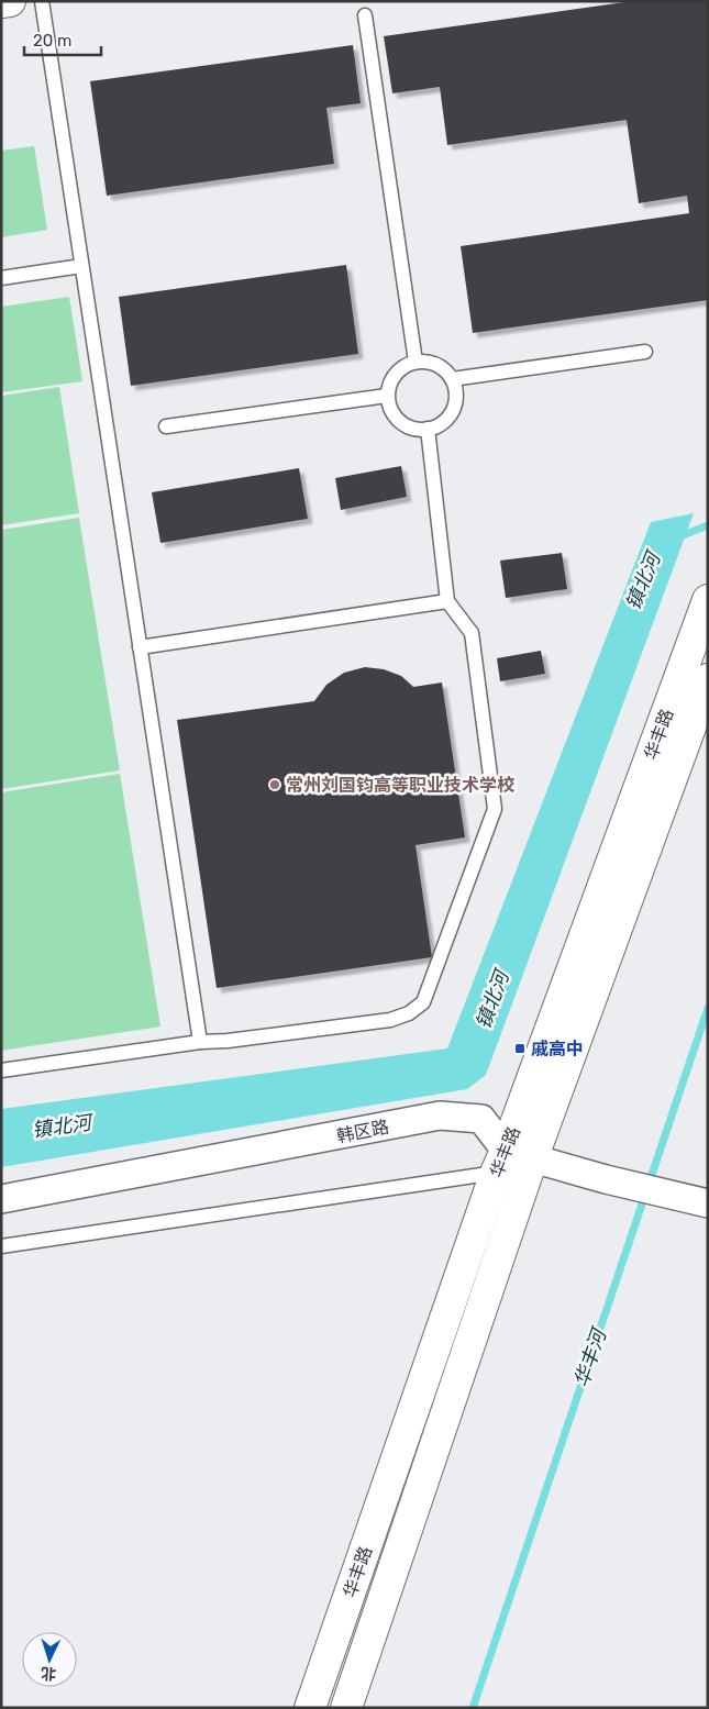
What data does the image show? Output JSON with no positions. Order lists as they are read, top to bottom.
{
  "streets": {
    "street": ["华丰路", "韩区路"]
  },
  "crossings": [
    ["华丰路", "韩区路"]
  ],
  "water": ["镇北河", "华丰河"],
  "places": {
    "other": ["常州刘国钧高等职业技术学校"],
    "transit": ["戚高中"]
  },
  "scale_bar": "20 m",
  "north": "bottom"
}
